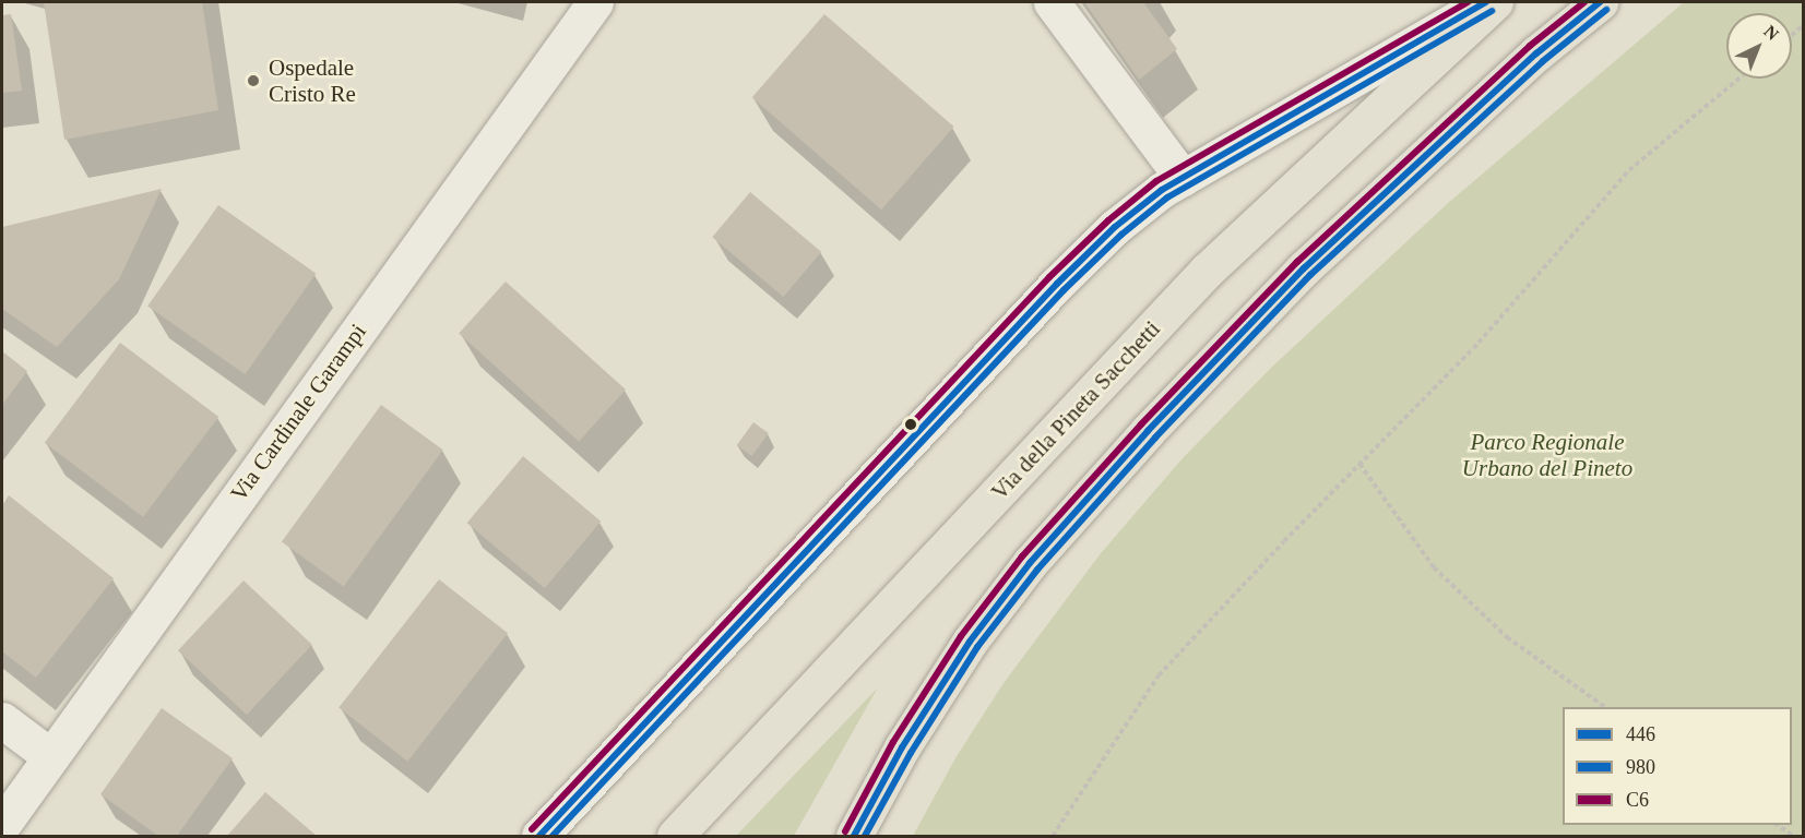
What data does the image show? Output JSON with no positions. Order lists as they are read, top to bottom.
{
  "streets": {
    "main road": ["Via della Pineta Sacchetti"],
    "street": ["Via Cardinale Garampi"]
  },
  "parks": ["Parco Regionale Urbano del Pineto"],
  "places": ["Ospedale Cristo Re"],
  "lines": ["transit line 446", "transit line C6", "transit line 980"],
  "legend": ["446", "980", "C6"],
  "north": "top right"
}
